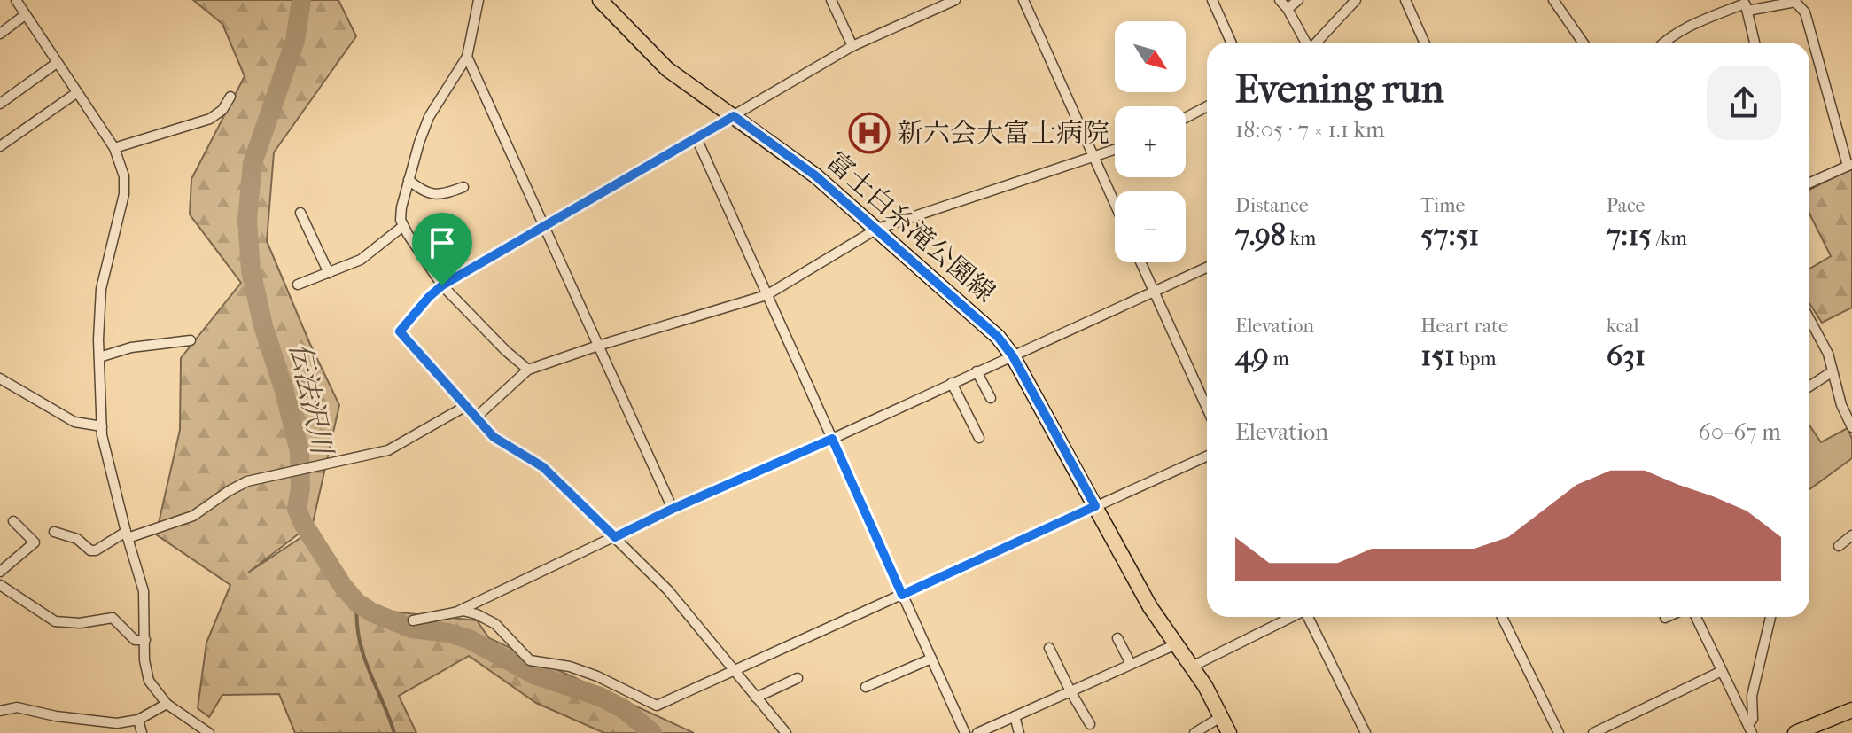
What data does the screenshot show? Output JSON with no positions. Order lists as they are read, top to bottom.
{
  "streets": {
    "main road": ["富士白糸滝公園線"]
  },
  "water": ["伝法沢川"],
  "places": {
    "hospital": ["新六会大富士病院"]
  },
  "north": "bottom right",
  "page": {
    "map_buttons": ["+", "−"],
    "heading": ["Evening run", "18:05 · 7 × 1.1 km"],
    "stats": [
      ["Distance", "7.98 km"],
      ["Time", "57:51"],
      ["Pace", "7:15 /km"],
      ["Elevation", "49 m"],
      ["Heart rate", "151 bpm"],
      ["kcal", "631"]
    ],
    "chart": ["Elevation", "60–67 m"]
  }
}
